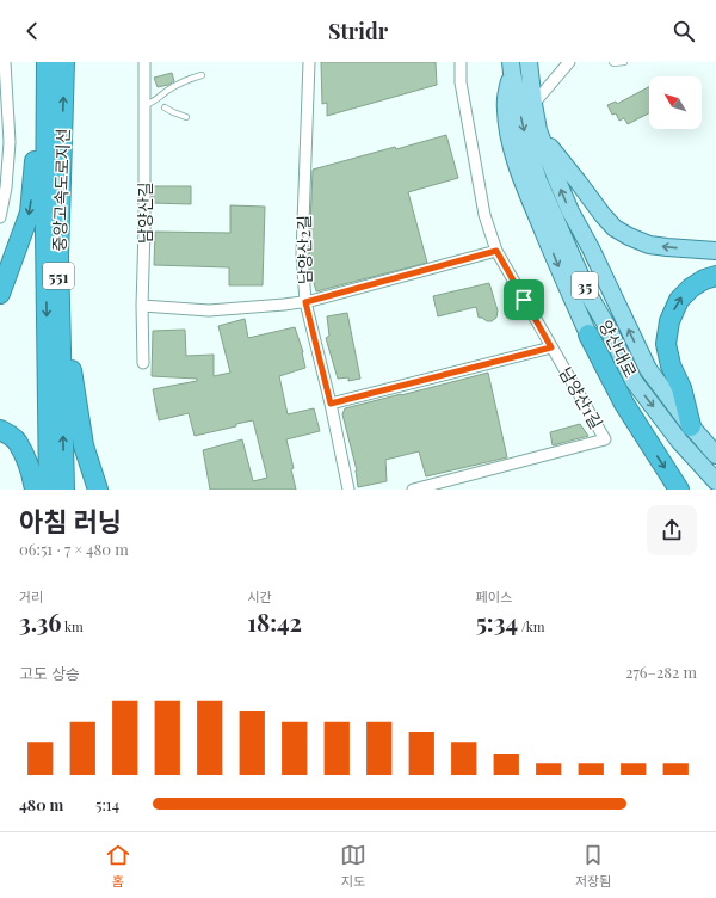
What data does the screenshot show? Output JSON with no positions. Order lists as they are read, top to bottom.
{
  "streets": {
    "highway": ["중앙고속도로지선", "551"],
    "main road": ["35", "양산대로"],
    "street": ["남양산길", "남양산2길", "남양산1길"]
  },
  "north": "top left",
  "page": {
    "header": "Stridr",
    "heading": ["아침 러닝", "06:51 · 7 × 480 m"],
    "stats": [
      ["거리", "3.36 km"],
      ["시간", "18:42"],
      ["페이스", "5:34 /km"]
    ],
    "chart": ["고도 상승", "276–282 m"],
    "list": [
      {
        "name": "480 m",
        "note": "5:14"
      }
    ],
    "tabs": ["홈", "지도", "저장됨"]
  }
}
